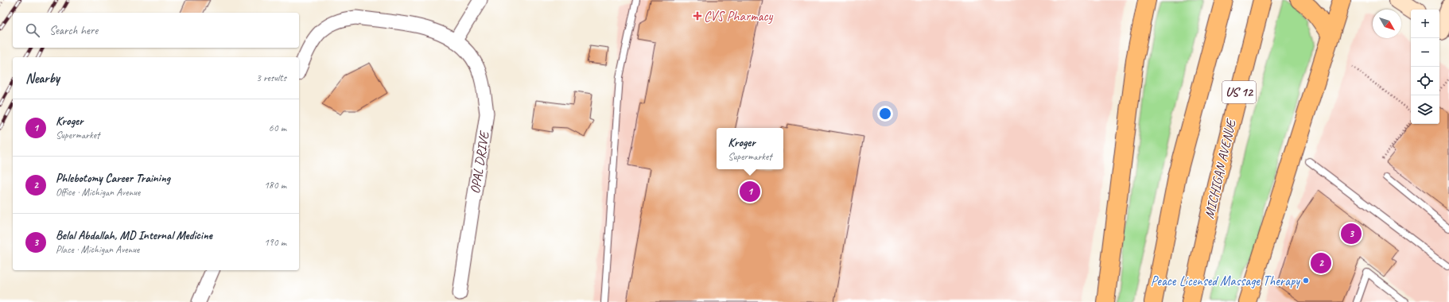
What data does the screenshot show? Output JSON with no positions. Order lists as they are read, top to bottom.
{
  "streets": {
    "main road": ["US 12", "MICHIGAN AVENUE"],
    "street": ["OPAL DRIVE"]
  },
  "places": {
    "health": ["CVS Pharmacy"],
    "other": ["Peace Licensed Massage Therapy"]
  },
  "north": "bottom right",
  "page": {
    "map_buttons": ["+", "−"],
    "search": "Search here",
    "heading": ["Nearby", "3 results"],
    "list": [
      {
        "mark": "1",
        "name": "Kroger",
        "note": "Supermarket",
        "value": "60 m"
      },
      {
        "mark": "2",
        "name": "Phlebotomy Career Training",
        "note": "Office · Michigan Avenue",
        "value": "180 m"
      },
      {
        "mark": "3",
        "name": "Belal Abdallah, MD Internal Medicine",
        "note": "Place · Michigan Avenue",
        "value": "190 m"
      }
    ],
    "popup": ["Kroger", "Supermarket"],
    "pins": ["1", "3", "2"]
  }
}
